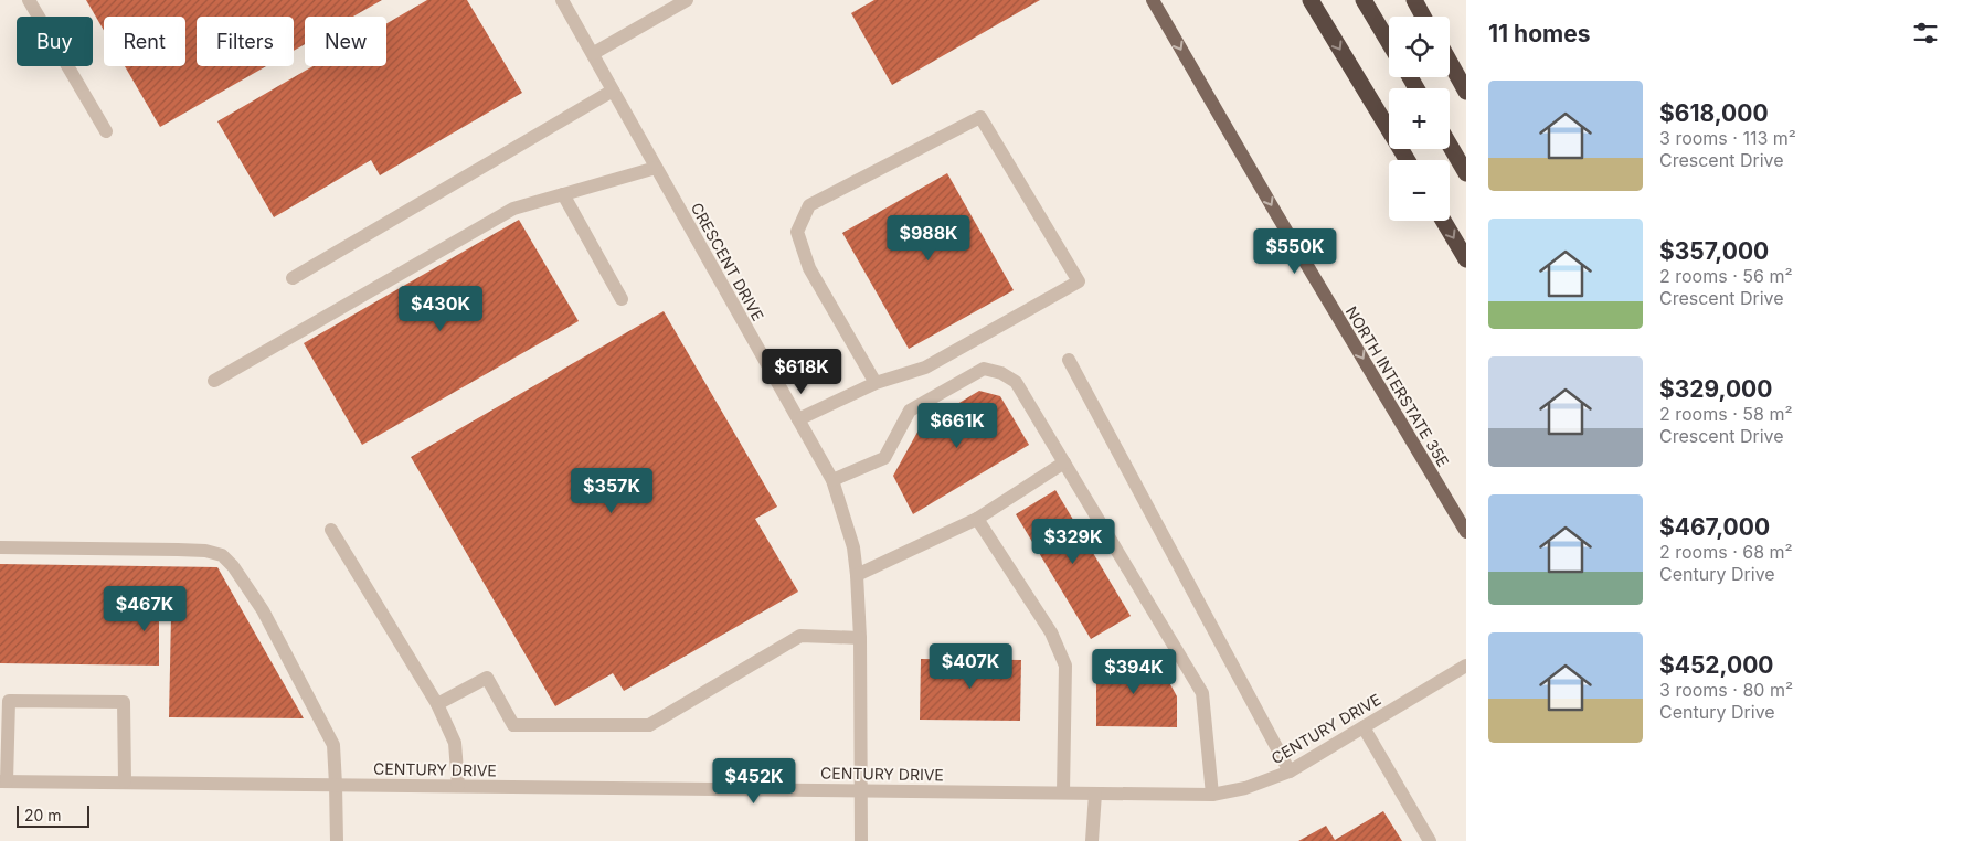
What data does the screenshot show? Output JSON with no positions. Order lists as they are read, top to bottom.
{
  "streets": {
    "main road": ["NORTH INTERSTATE 35E"],
    "street": ["CRESCENT DRIVE", "CENTURY DRIVE"]
  },
  "crossings": [
    ["CRESCENT DRIVE", "CENTURY DRIVE"]
  ],
  "one_way": ["NORTH INTERSTATE 35E"],
  "scale_bar": "20 m",
  "page": {
    "heading": "11 homes",
    "map_buttons": ["+", "−"],
    "chip": [
      "Buy",
      "Rent",
      "Filters",
      "New"
    ],
    "list": [
      {
        "name": "$618,000",
        "note": "3 rooms · 113 m² · Crescent Drive"
      },
      {
        "name": "$357,000",
        "note": "2 rooms · 56 m² · Crescent Drive"
      },
      {
        "name": "$329,000",
        "note": "2 rooms · 58 m² · Crescent Drive"
      },
      {
        "name": "$467,000",
        "note": "2 rooms · 68 m² · Century Drive"
      },
      {
        "name": "$452,000",
        "note": "3 rooms · 80 m² · Century Drive"
      }
    ],
    "price": [
      "$988K",
      "$550K",
      "$430K",
      "$618K",
      "$661K",
      "$357K",
      "$329K",
      "$467K",
      "$407K",
      "$394K",
      "$452K"
    ],
    "scale": "20 m"
  }
}
